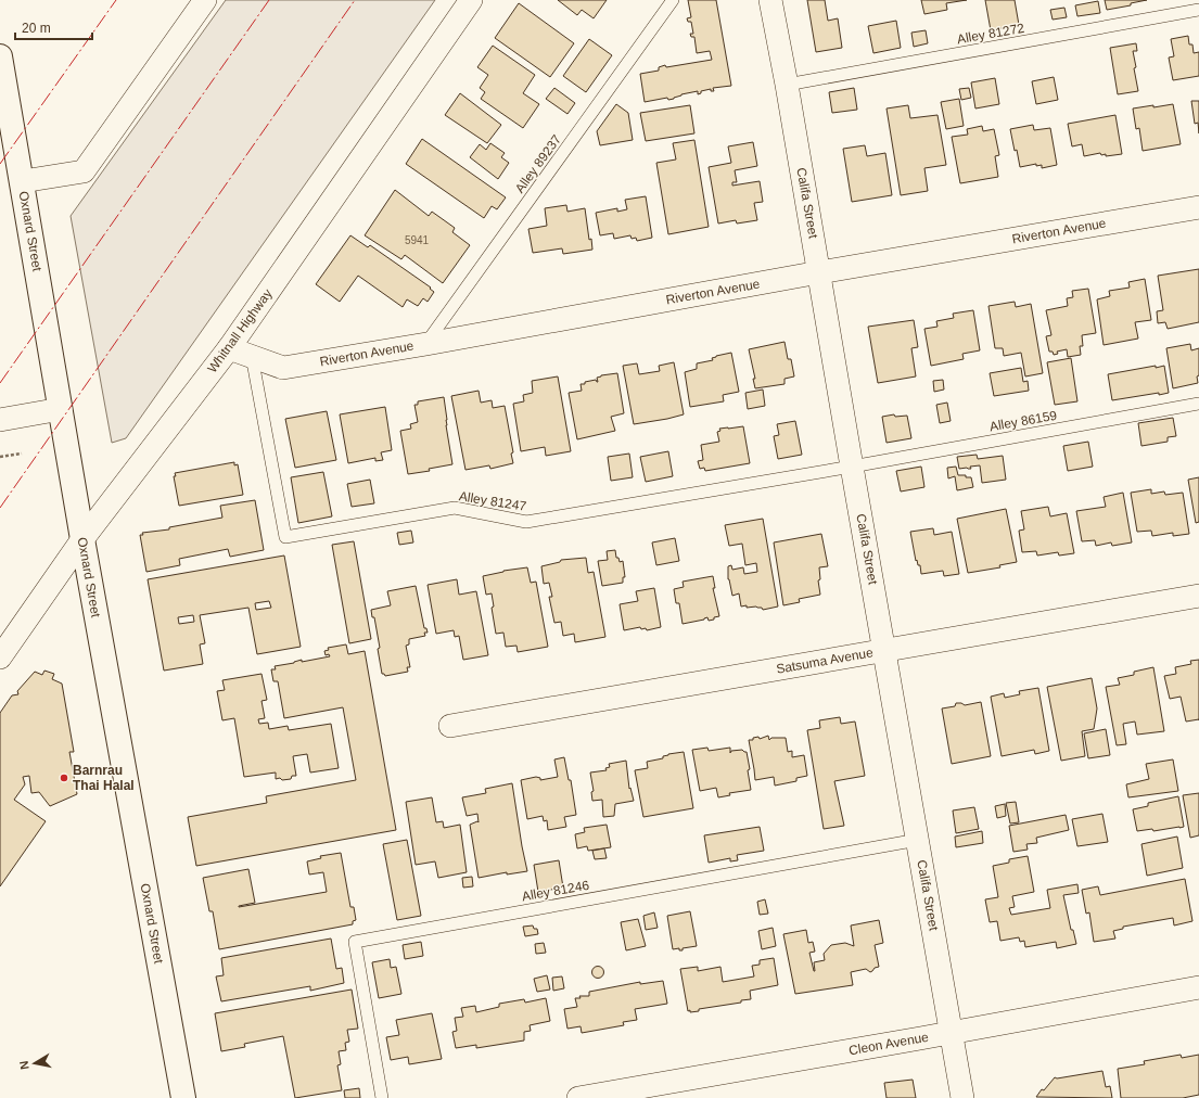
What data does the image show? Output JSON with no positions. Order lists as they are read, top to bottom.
{
  "streets": {
    "main road": ["Oxnard Street"],
    "street": [
      "Califa Street",
      "Riverton Avenue",
      "Whitnall Highway",
      "Satsuma Avenue",
      "Cleon Avenue"
    ],
    "lane": [
      "Alley 81272",
      "Alley 89237",
      "Alley 86159",
      "Alley 81247",
      "Alley 81246"
    ]
  },
  "crossings": [
    ["Alley 81272", "Califa Street"],
    ["Alley 89237", "Riverton Avenue"],
    ["Califa Street", "Riverton Avenue"],
    ["Califa Street", "Alley 86159"],
    ["Califa Street", "Alley 81247"],
    ["Califa Street", "Satsuma Avenue"],
    ["Califa Street", "Alley 81246"],
    ["Califa Street", "Cleon Avenue"],
    ["Oxnard Street", "Whitnall Highway"],
    ["Riverton Avenue", "Whitnall Highway"],
    ["Riverton Avenue", "Alley 81247"],
    ["Alley 86159", "Alley 81247"]
  ],
  "places": ["Barnrau Thai Halal"],
  "house_numbers": ["5941"],
  "scale_bar": "20 m",
  "north": "left"
}
